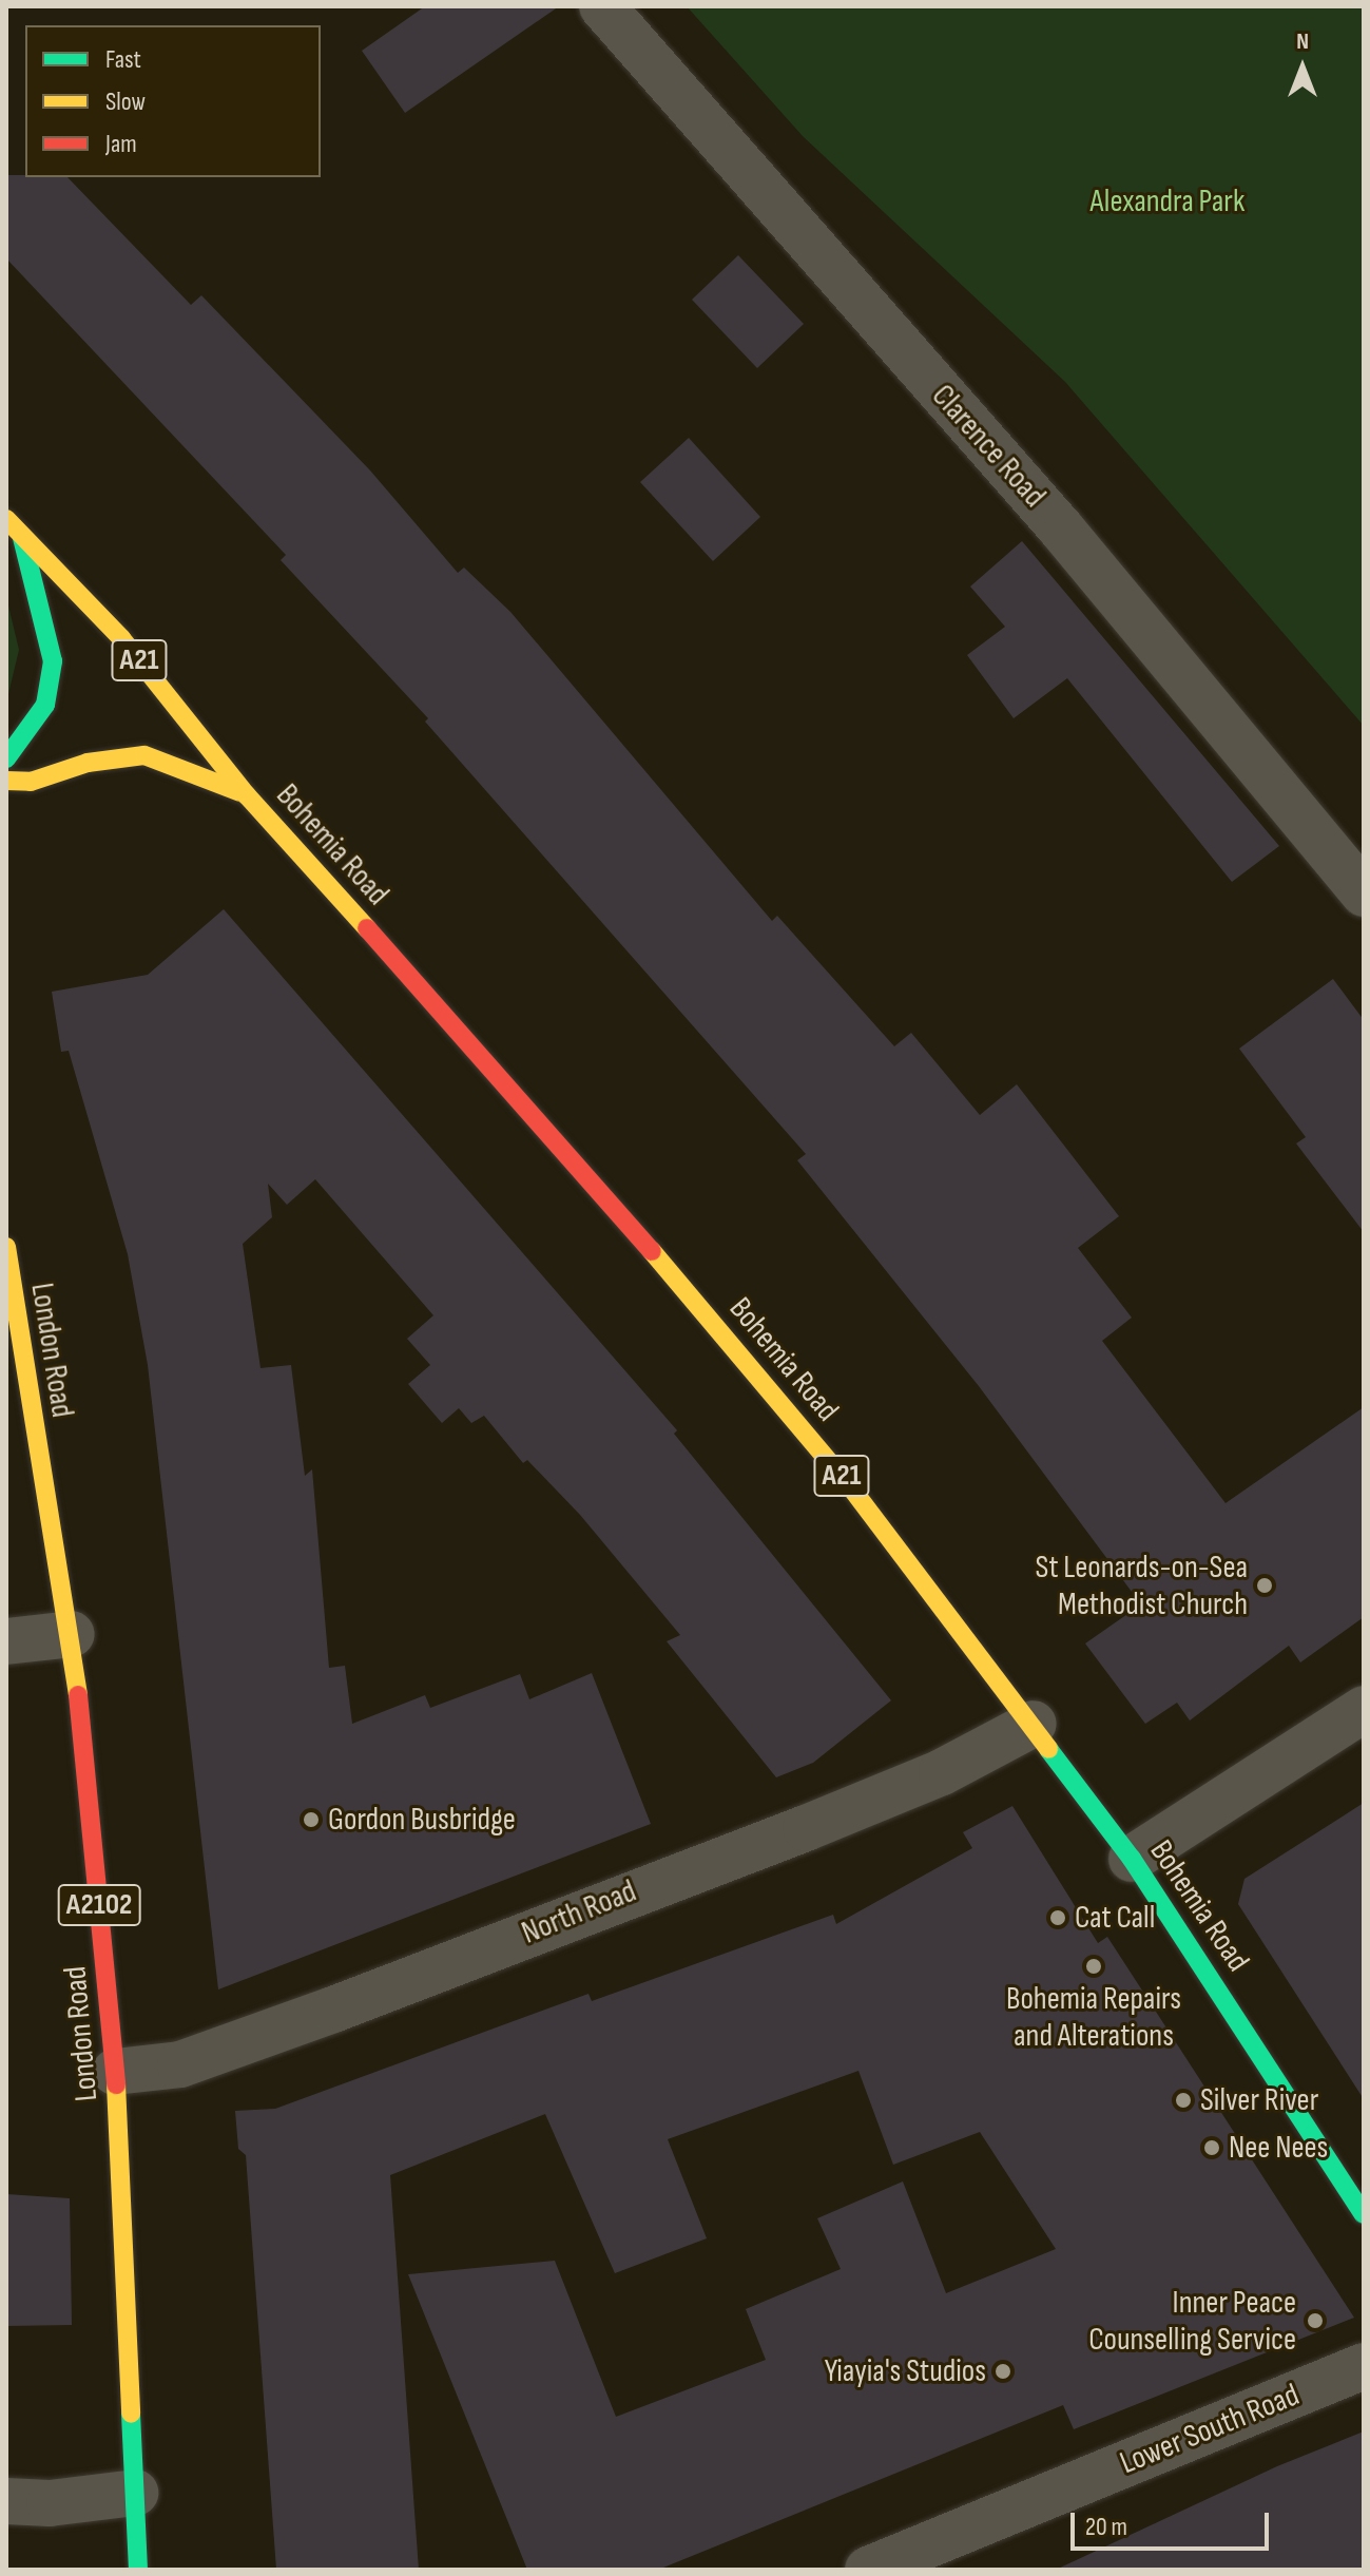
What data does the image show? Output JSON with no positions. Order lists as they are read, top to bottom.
{
  "streets": {
    "main road": [
      "A21",
      "Bohemia Road",
      "London Road",
      "A2102"
    ],
    "street": ["Clarence Road", "North Road", "Lower South Road"]
  },
  "crossings": [
    ["A21", "Bohemia Road"],
    ["Bohemia Road", "North Road"],
    ["London Road", "North Road"]
  ],
  "parks": ["Alexandra Park"],
  "places": [
    "St Leonards-on-Sea Methodist Church",
    "Gordon Busbridge",
    "Cat Call",
    "Bohemia Repairs and Alterations",
    "Silver River",
    "Nee Nees",
    "Inner Peace Counselling Service",
    "Yiayia's Studios"
  ],
  "legend": ["Fast", "Slow", "Jam"],
  "scale_bar": "20 m",
  "north": "top"
}
